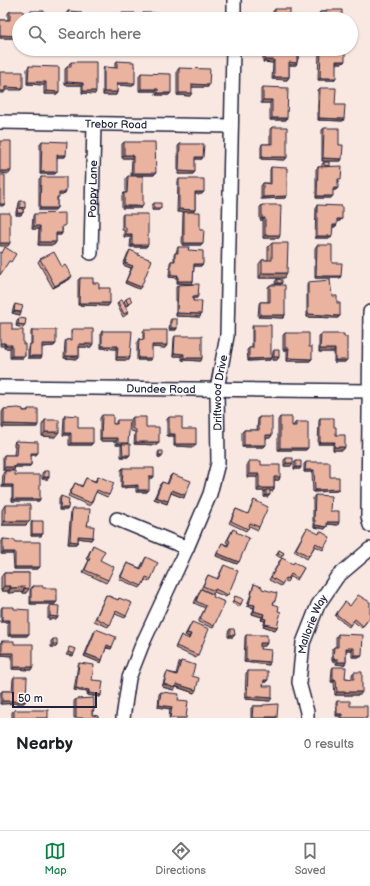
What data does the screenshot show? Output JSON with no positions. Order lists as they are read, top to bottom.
{
  "streets": {
    "street": [
      "Trebor Road",
      "Poppy Lane",
      "Dundee Road",
      "Driftwood Drive",
      "Mallorie Way"
    ]
  },
  "crossings": [
    ["Trebor Road", "Poppy Lane"],
    ["Trebor Road", "Driftwood Drive"],
    ["Dundee Road", "Driftwood Drive"]
  ],
  "scale_bar": "50 m",
  "page": {
    "search": "Search here",
    "scale": "50 m",
    "heading": ["Nearby", "0 results"],
    "nav": ["Map", "Directions", "Saved"]
  }
}
